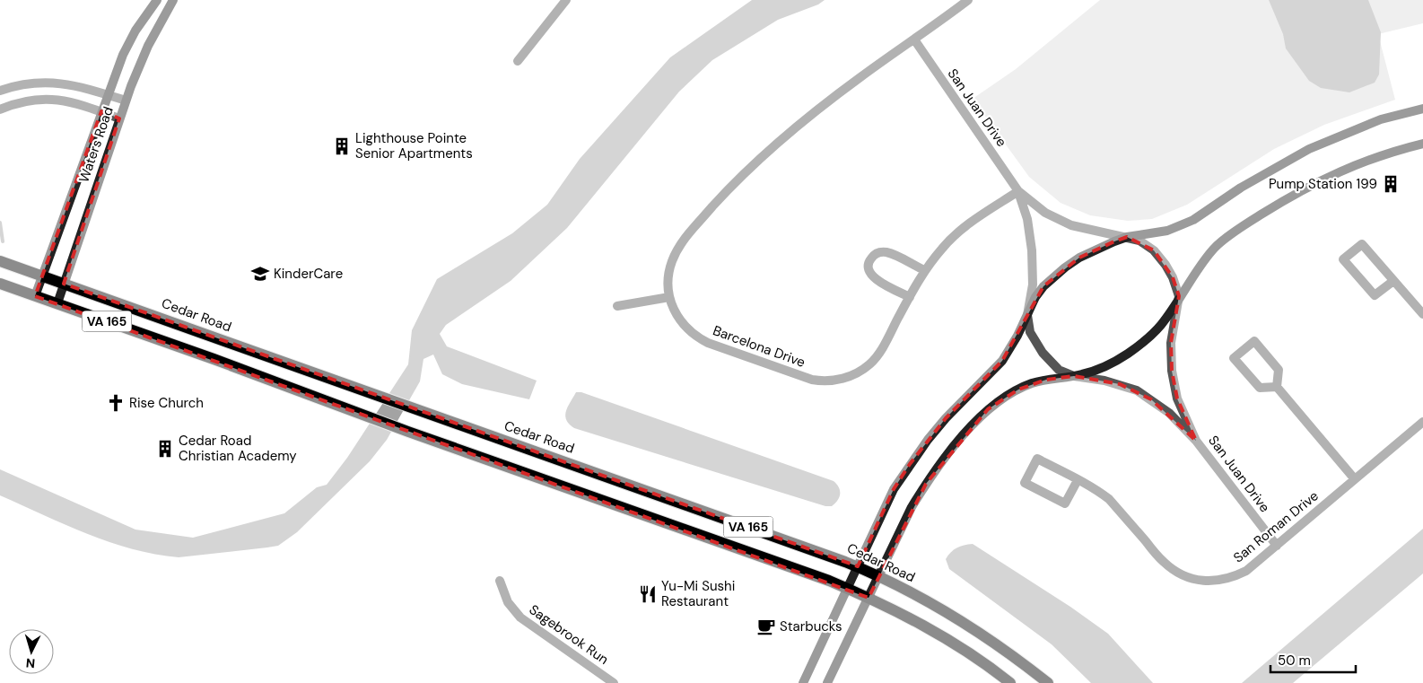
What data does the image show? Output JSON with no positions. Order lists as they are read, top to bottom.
{
  "streets": {
    "main road": ["Cedar Road", "VA 165"],
    "street": [
      "San Juan Drive",
      "Waters Road",
      "Barcelona Drive",
      "San Roman Drive",
      "Sagebrook Run"
    ]
  },
  "crossings": [
    ["San Juan Drive", "Barcelona Drive"],
    ["San Juan Drive", "San Roman Drive"],
    ["Waters Road", "Cedar Road"],
    ["Waters Road", "VA 165"]
  ],
  "places": {
    "building": ["Lighthouse Pointe Senior Apartments", "Pump Station 199", "Cedar Road Christian Academy"],
    "school or university": ["KinderCare"],
    "church": ["Rise Church"],
    "restaurant": ["Yu-Mi Sushi Restaurant"],
    "cafe": ["Starbucks"]
  },
  "scale_bar": "50 m",
  "north": "bottom"
}
